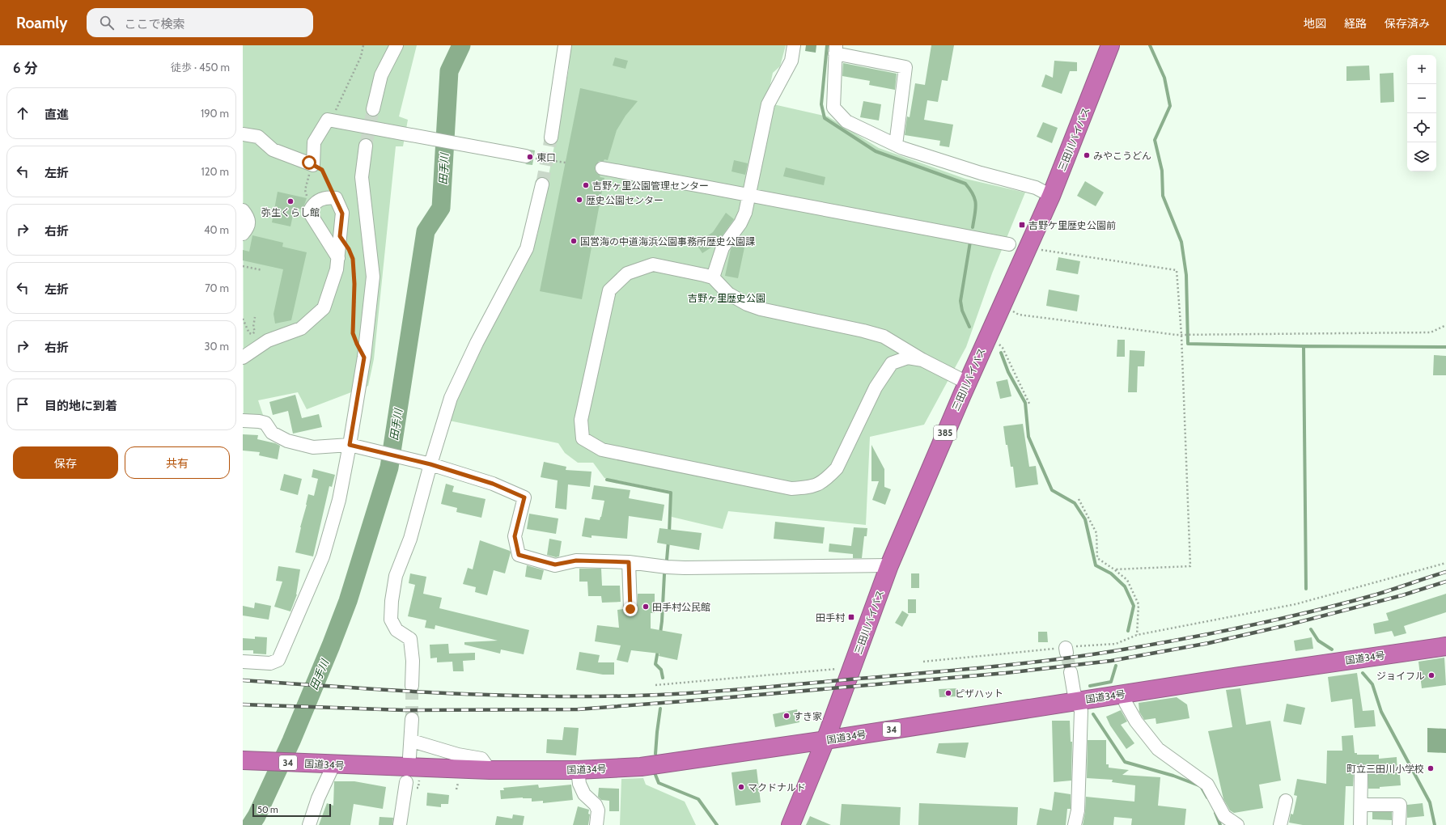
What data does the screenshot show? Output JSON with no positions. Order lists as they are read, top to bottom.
{
  "streets": {
    "highway": [
      "三田川バイパス",
      "385",
      "国道34号",
      "34"
    ]
  },
  "crossings": [
    ["三田川バイパス", "国道34号"]
  ],
  "water": ["田手川"],
  "parks": ["吉野ヶ里歴史公園"],
  "places": {
    "other": [
      "みやこうどん",
      "東口",
      "吉野ヶ里公園管理センター",
      "歴史公園センター",
      "弥生くらし館",
      "国営海の中道海浜公園事務所歴史公園課",
      "田手村公民館",
      "ジョイフル",
      "ピザハット",
      "すき家",
      "町立三田川小学校",
      "マクドナルド"
    ],
    "transit": ["吉野ケ里歴史公園前", "田手村"]
  },
  "scale_bar": "50 m",
  "page": {
    "header": "Roamly",
    "search": "ここで検索",
    "nav": ["地図", "経路", "保存済み"],
    "heading": ["6 分", "徒歩 · 450 m"],
    "map_buttons": ["+", "−"],
    "list": [
      ["直進", "190 m"],
      ["左折", "120 m"],
      ["右折", "40 m"],
      ["左折", "70 m"],
      ["右折", "30 m"],
      "目的地に到着"
    ],
    "buttons": ["保存", "共有"],
    "scale": "50 m"
  }
}
